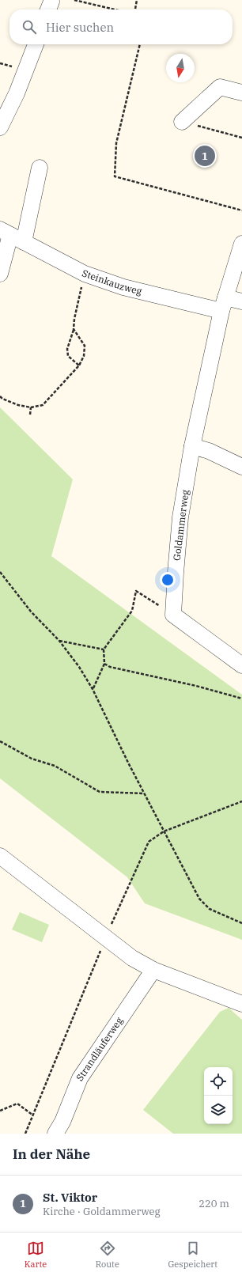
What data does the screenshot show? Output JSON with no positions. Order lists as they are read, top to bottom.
{
  "streets": {
    "street": ["Steinkauzweg", "Goldammerweg", "Strandläuferweg"]
  },
  "crossings": [
    ["Steinkauzweg", "Goldammerweg"]
  ],
  "north": "bottom",
  "page": {
    "search": "Hier suchen",
    "pins": "1",
    "heading": "In der Nähe",
    "list": [
      {
        "mark": "1",
        "name": "St. Viktor",
        "note": "Kirche · Goldammerweg",
        "value": "220 m"
      }
    ],
    "nav": ["Karte", "Route", "Gespeichert"]
  }
}
